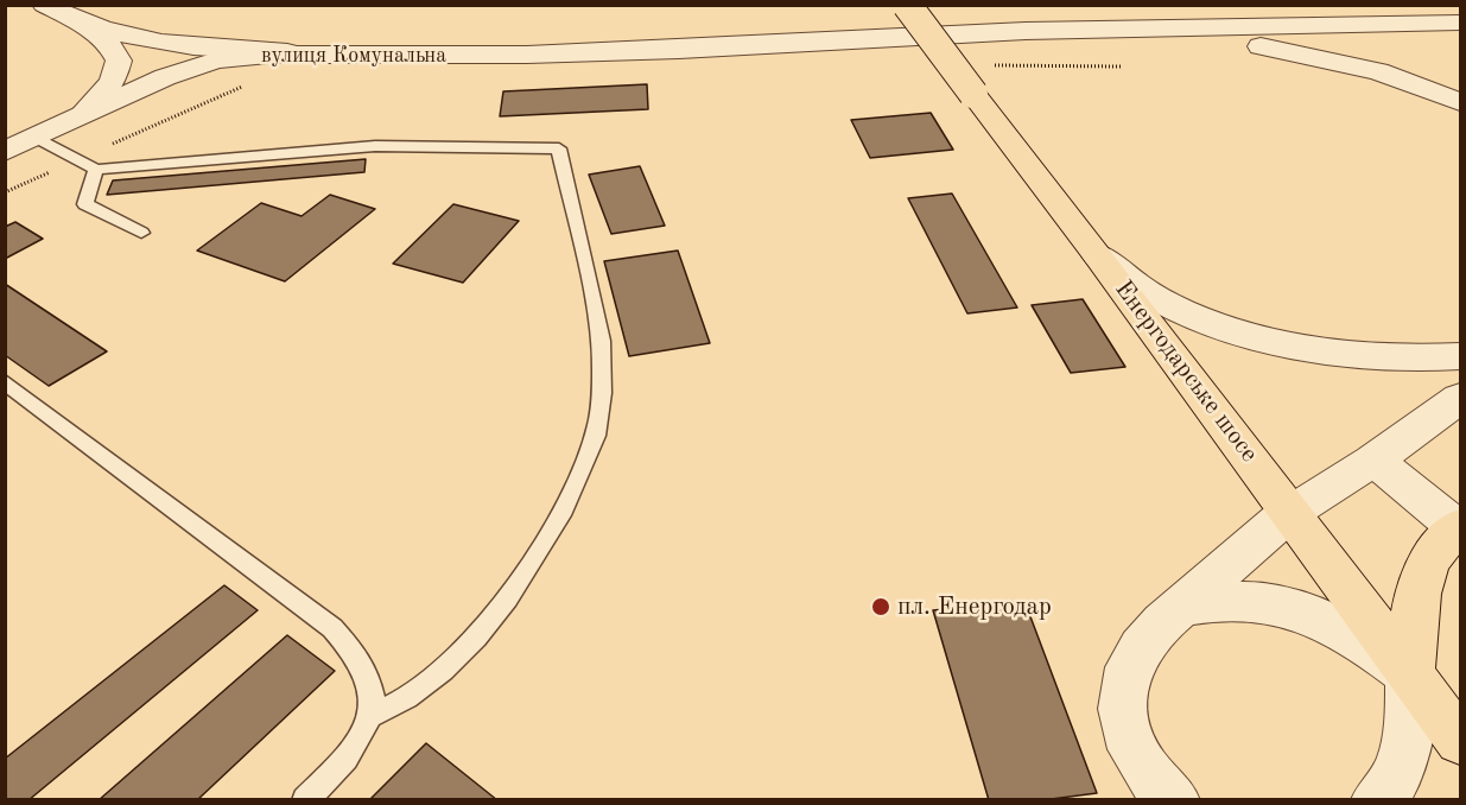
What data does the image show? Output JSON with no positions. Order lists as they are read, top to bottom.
{
  "streets": {
    "main road": ["Енергодарське шосе"],
    "street": ["вулиця Комунальна"]
  },
  "places": ["пл. Енергодар"]
}
